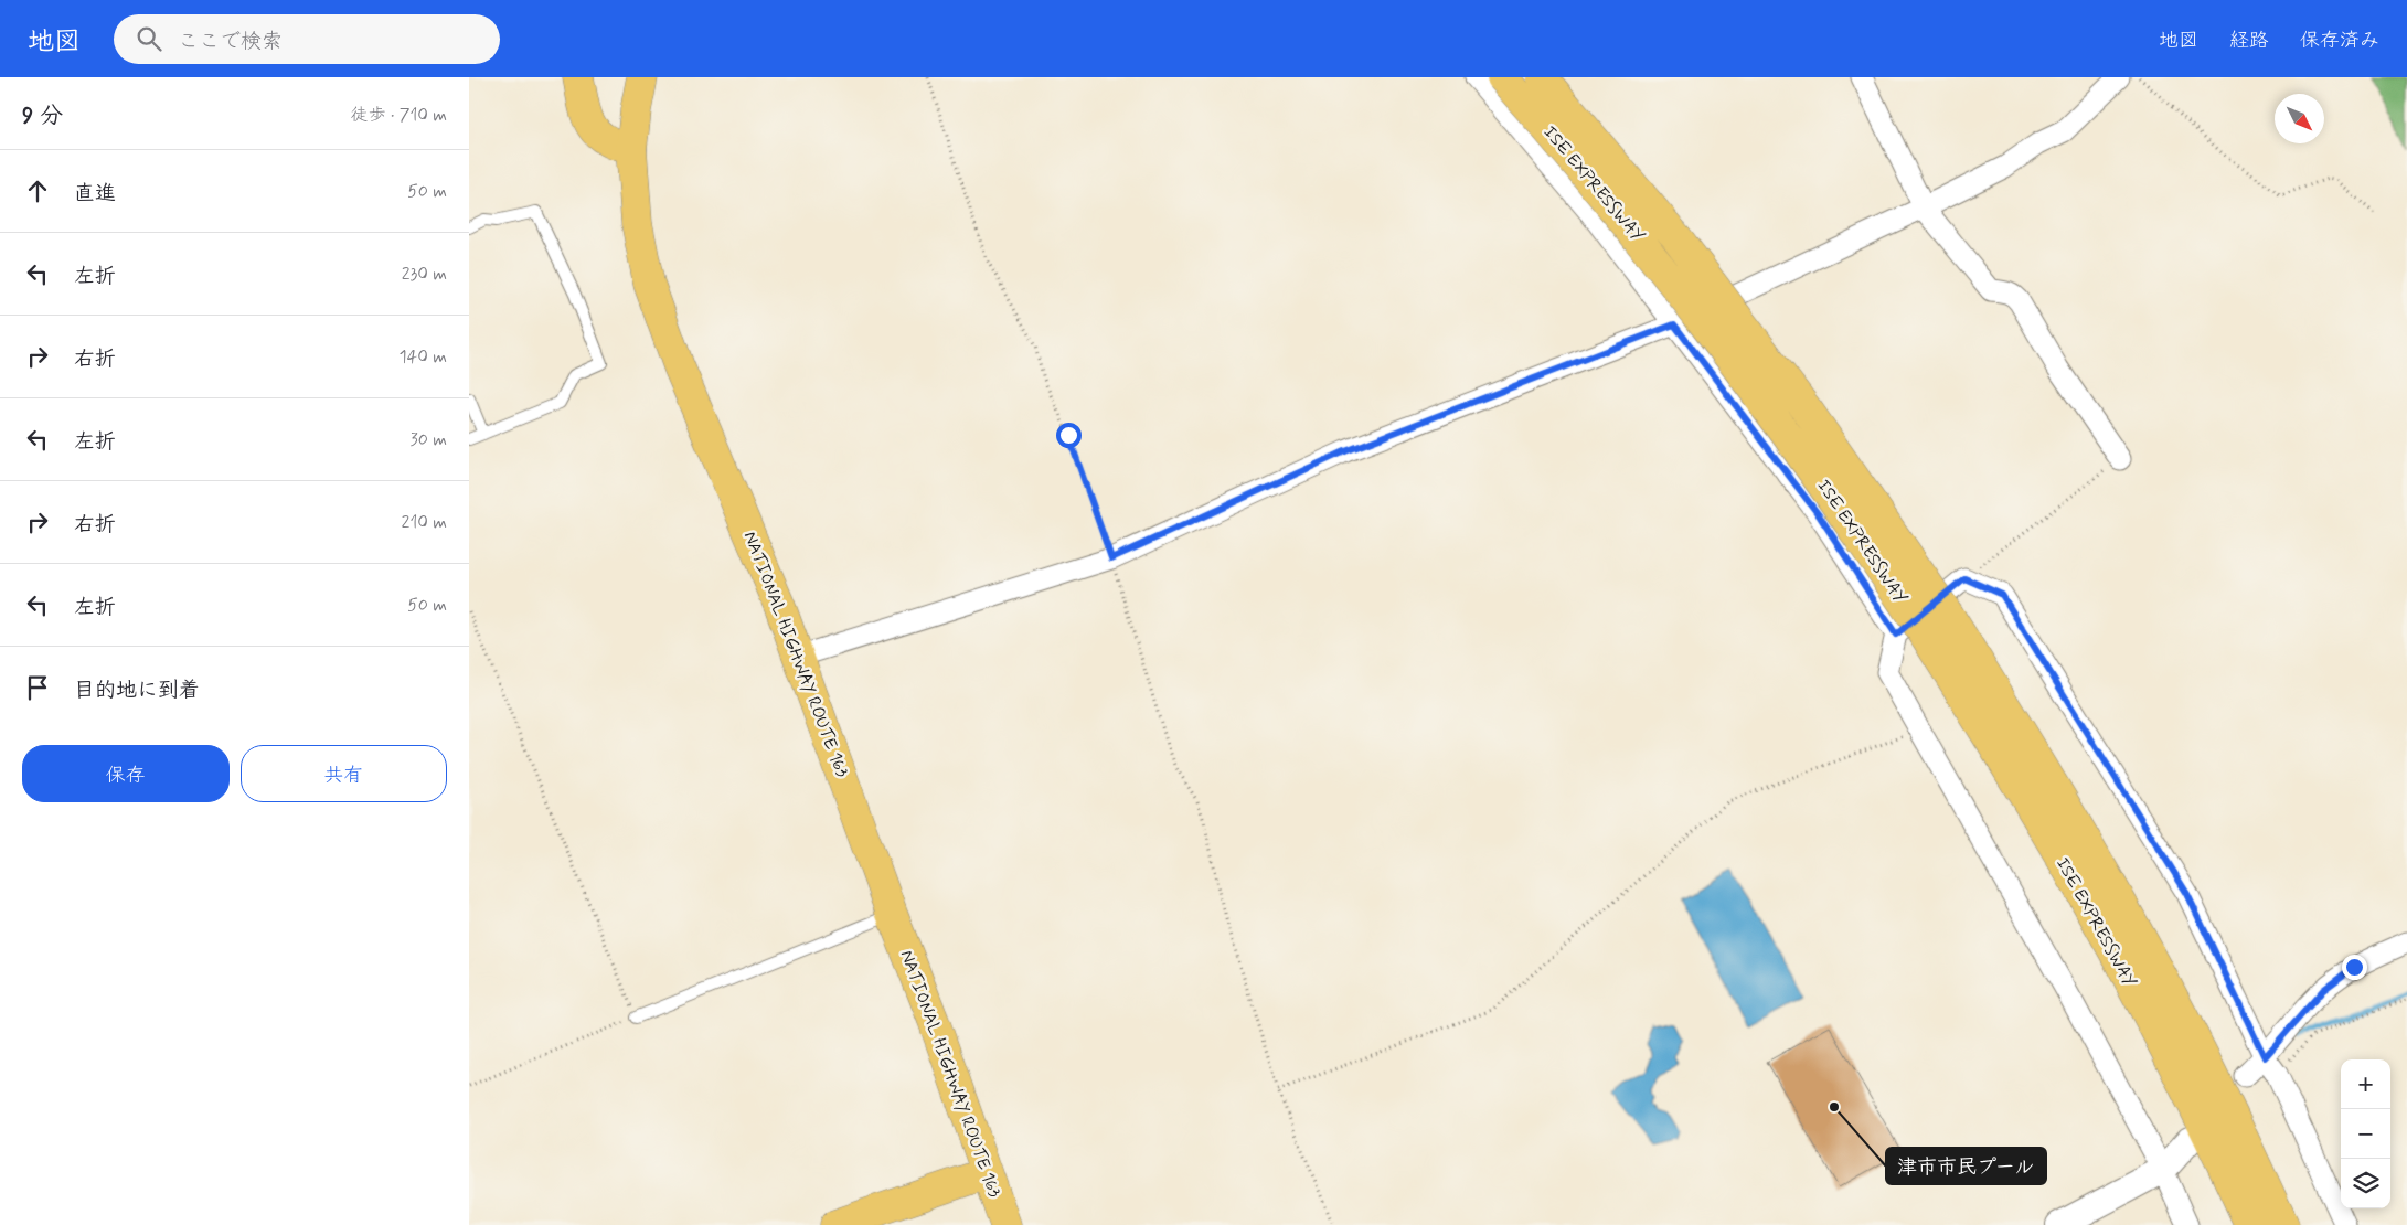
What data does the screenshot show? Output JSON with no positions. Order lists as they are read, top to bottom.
{
  "streets": {
    "main road": ["ISE EXPRESSWAY", "NATIONAL HIGHWAY ROUTE 163"]
  },
  "places": ["津市市民プール"],
  "north": "bottom right",
  "page": {
    "header": "地図",
    "search": "ここで検索",
    "nav": ["地図", "経路", "保存済み"],
    "heading": ["9 分", "徒歩 · 710 m"],
    "list": [
      ["直進", "50 m"],
      ["左折", "230 m"],
      ["右折", "140 m"],
      ["左折", "30 m"],
      ["右折", "210 m"],
      ["左折", "50 m"],
      "目的地に到着"
    ],
    "buttons": ["保存", "共有"],
    "map_buttons": ["+", "−"]
  }
}
